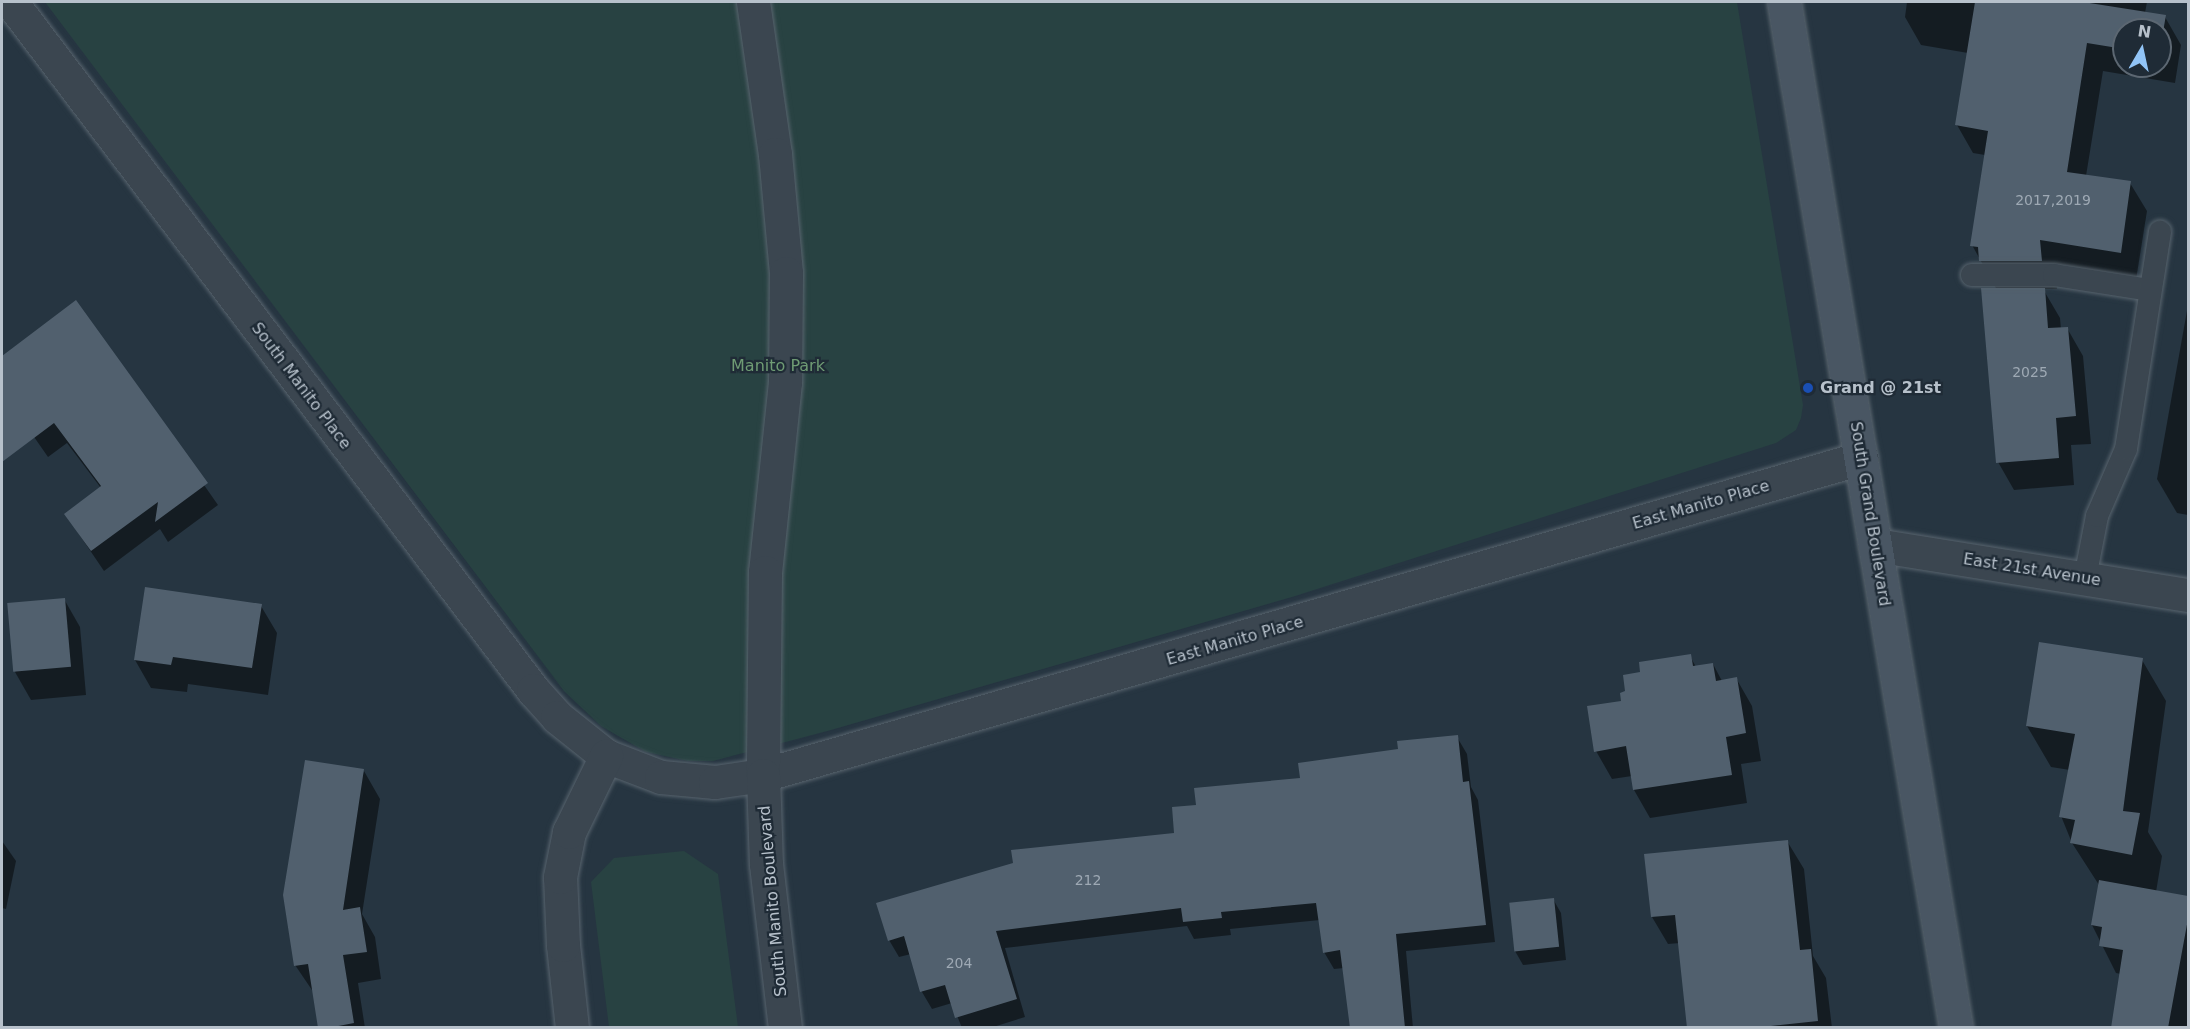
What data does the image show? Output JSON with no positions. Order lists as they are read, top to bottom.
{
  "streets": {
    "main road": ["South Grand Boulevard"],
    "street": [
      "South Manito Place",
      "East Manito Place",
      "East 21st Avenue",
      "South Manito Boulevard"
    ]
  },
  "crossings": [
    ["South Manito Place", "East Manito Place"],
    ["East Manito Place", "South Grand Boulevard"],
    ["East Manito Place", "South Manito Boulevard"],
    ["South Grand Boulevard", "East 21st Avenue"]
  ],
  "parks": ["Manito Park"],
  "places": ["Grand @ 21st"],
  "house_numbers": [
    "2017,2019",
    "2025",
    "212",
    "204"
  ],
  "north": "top"
}
